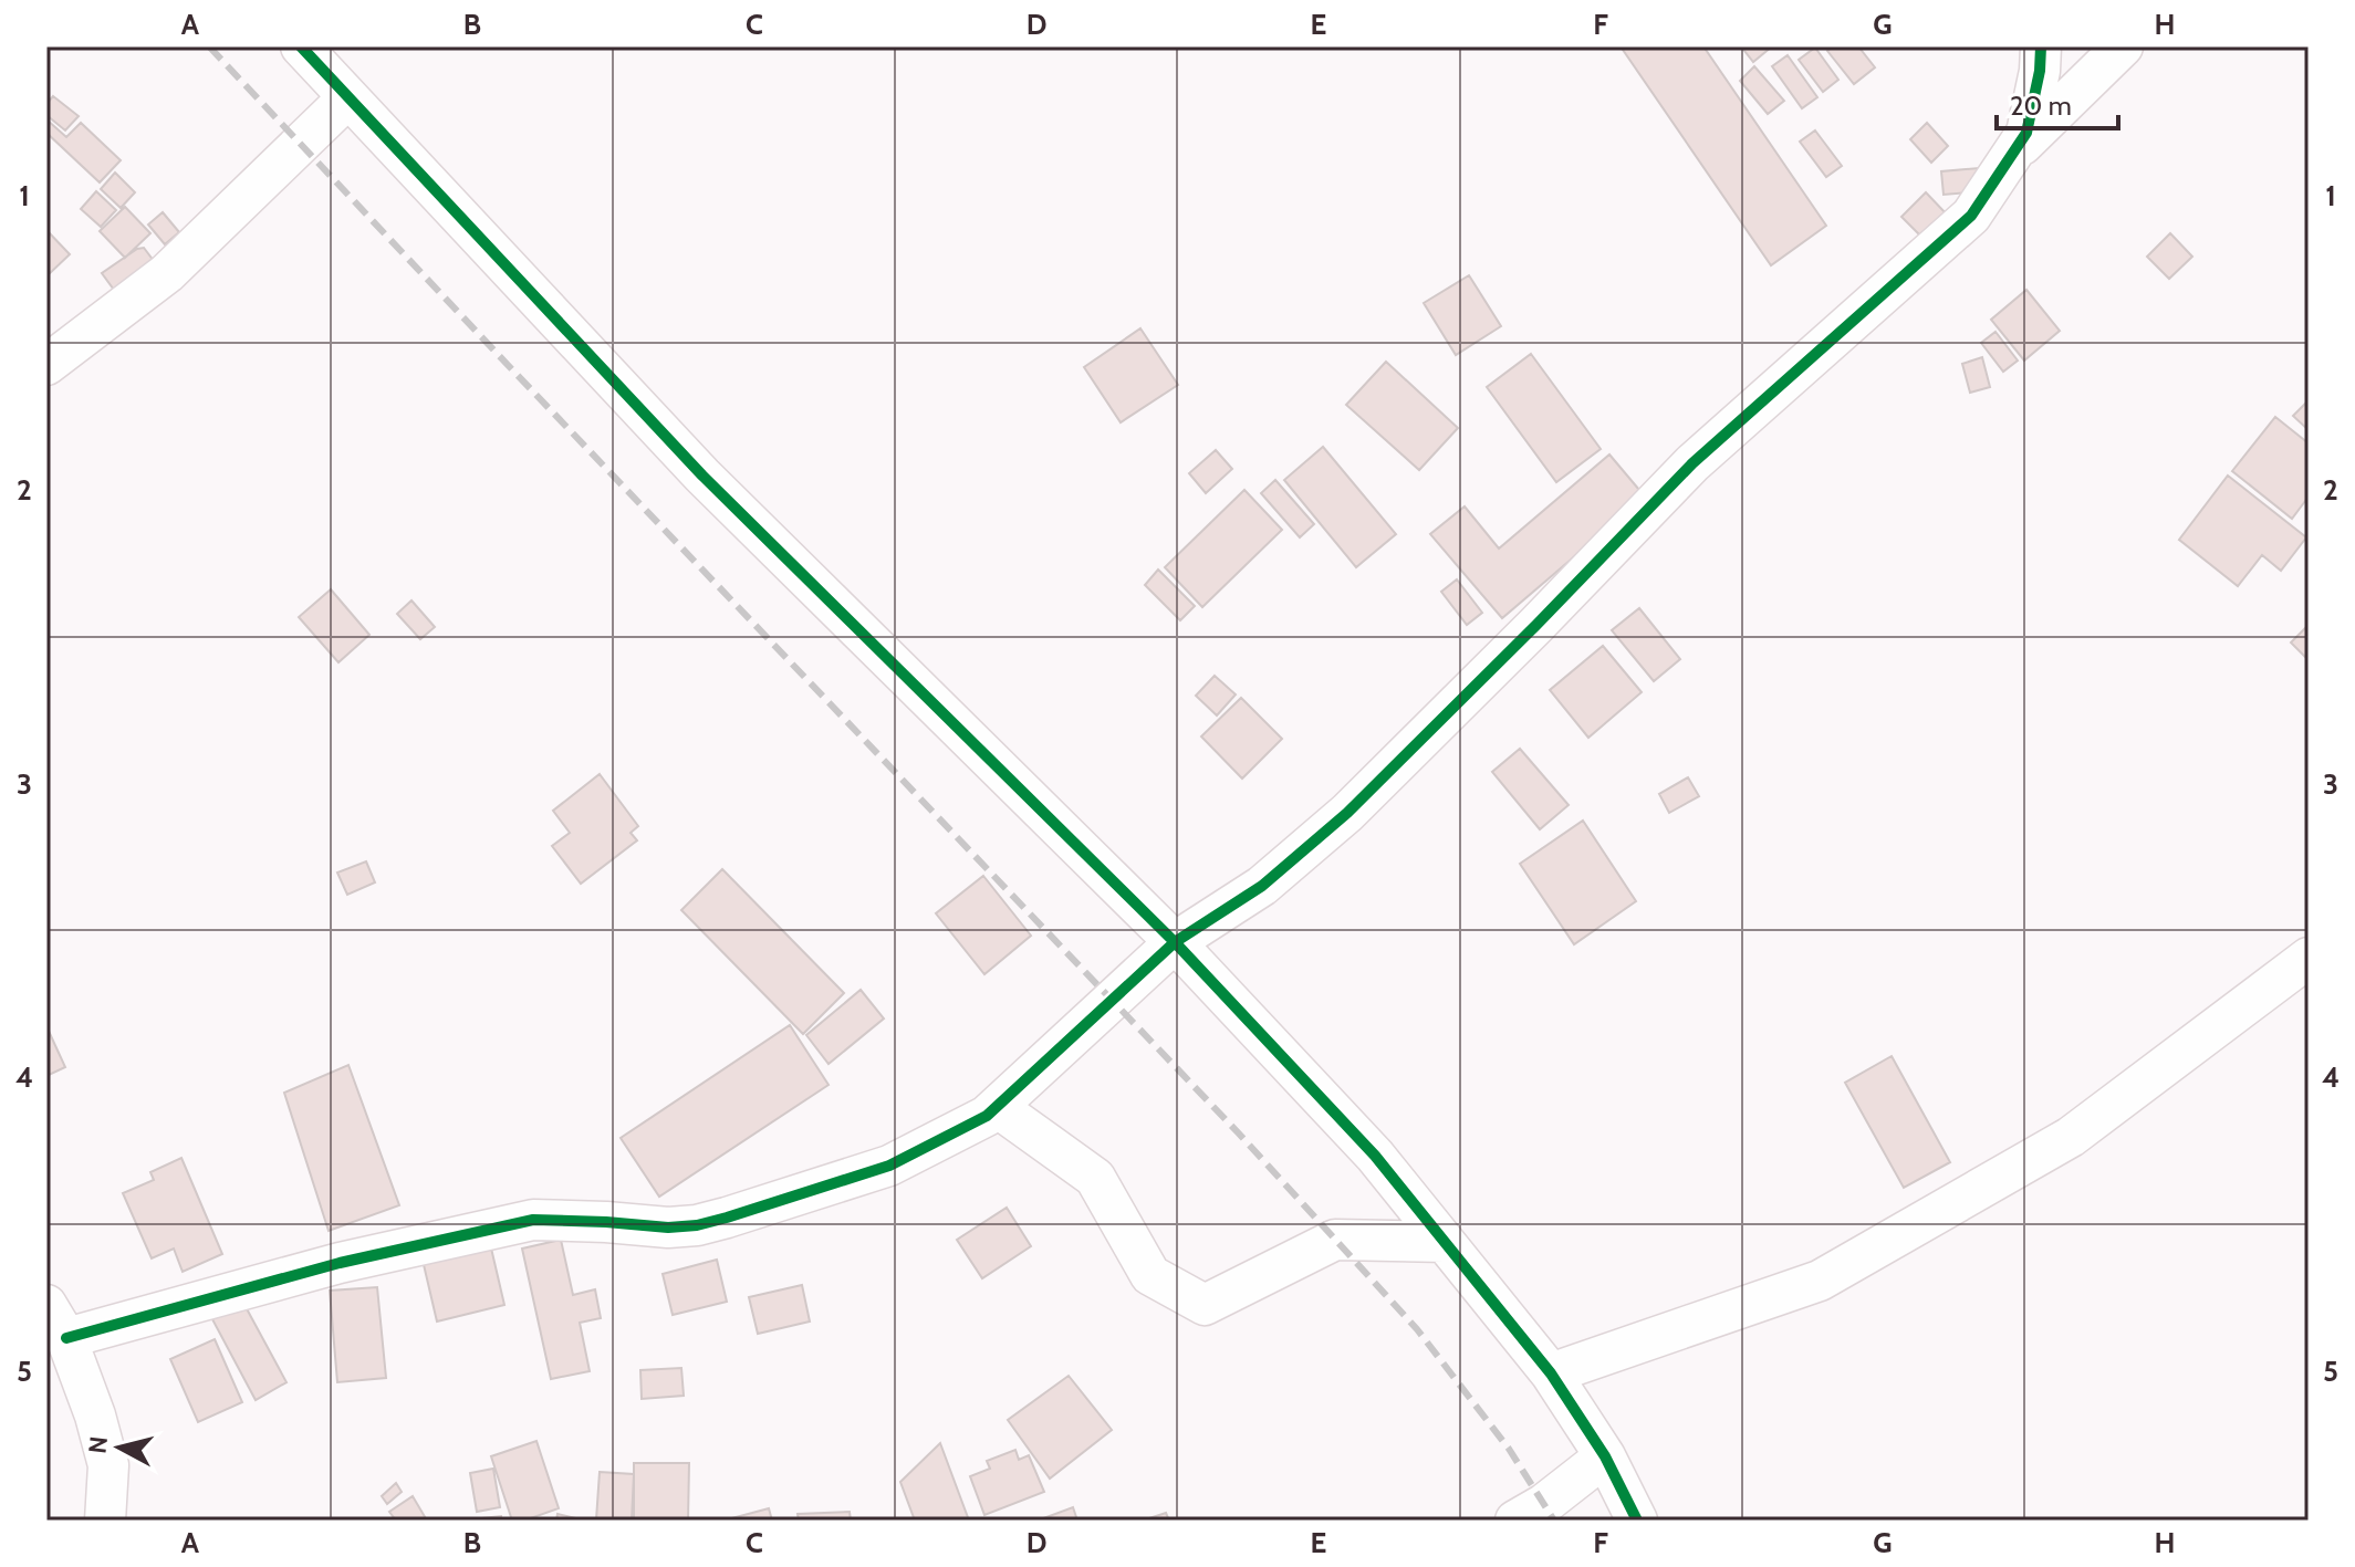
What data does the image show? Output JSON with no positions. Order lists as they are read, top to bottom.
{
  "scale_bar": "20 m",
  "north": "left",
  "grid": {
    "columns": [
      "A",
      "B",
      "C",
      "D",
      "E",
      "F",
      "G",
      "H"
    ],
    "rows": [
      "1",
      "2",
      "3",
      "4",
      "5"
    ]
  }
}
